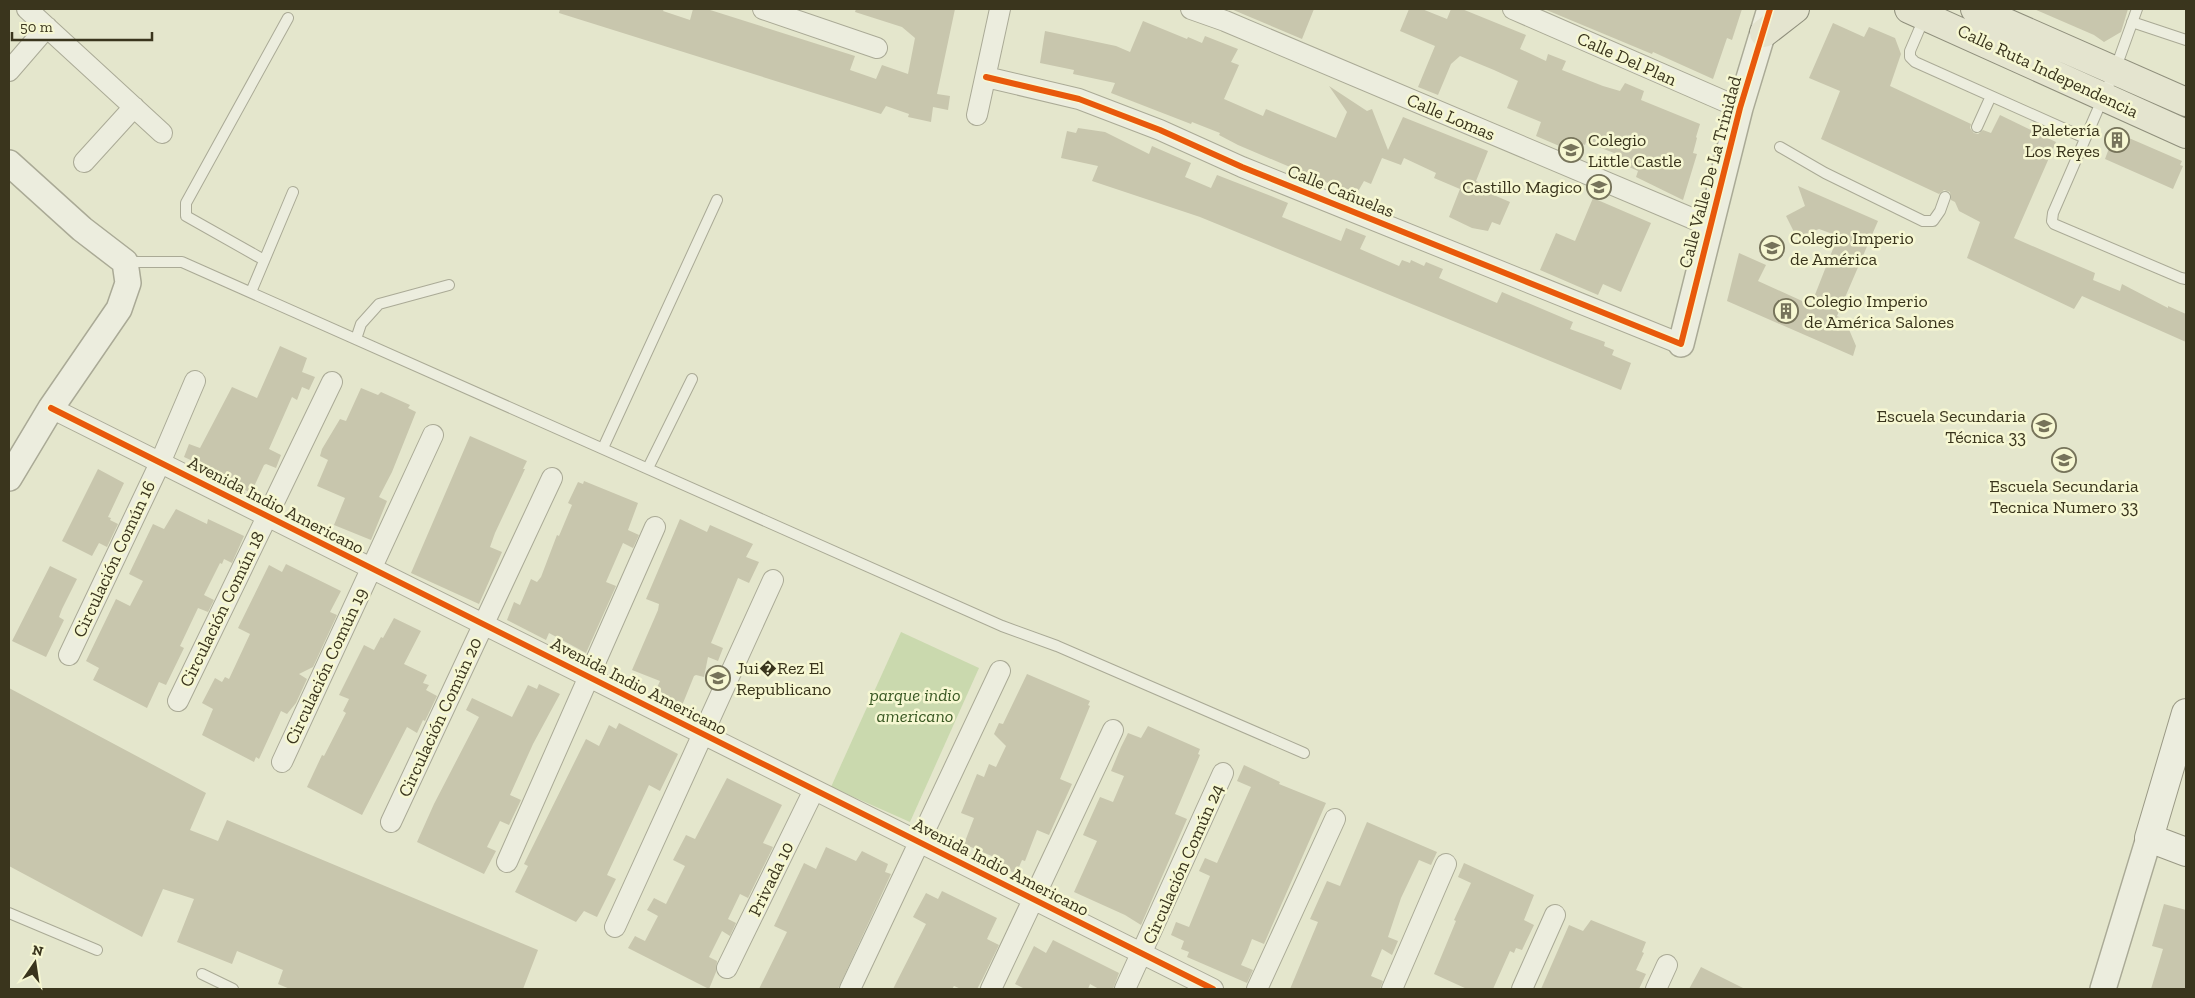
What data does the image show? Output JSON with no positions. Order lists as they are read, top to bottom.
{
  "streets": {
    "main road": ["Calle Ruta Independencia"],
    "street": [
      "Calle Del Plan",
      "Calle Lomas",
      "Calle Valle De La Trinidad",
      "Calle Cañuelas",
      "Avenida Indio Americano",
      "Circulación Común 16",
      "Circulación Común 18",
      "Circulación Común 19",
      "Circulación Común 20",
      "Circulación Común 24",
      "Privada 10"
    ]
  },
  "crossings": [
    ["Calle Del Plan", "Calle Valle De La Trinidad"],
    ["Calle Lomas", "Calle Valle De La Trinidad"],
    ["Calle Valle De La Trinidad", "Calle Cañuelas"],
    ["Avenida Indio Americano", "Circulación Común 16"],
    ["Avenida Indio Americano", "Circulación Común 18"],
    ["Avenida Indio Americano", "Circulación Común 19"],
    ["Avenida Indio Americano", "Circulación Común 20"],
    ["Avenida Indio Americano", "Circulación Común 24"],
    ["Avenida Indio Americano", "Privada 10"]
  ],
  "parks": ["parque indio americano"],
  "places": {
    "building": ["Paletería Los Reyes", "Colegio Imperio de América Salones"],
    "school or university": [
      "Colegio Little Castle",
      "Castillo Magico",
      "Colegio Imperio de América",
      "Escuela Secundaria Técnica 33",
      "Escuela Secundaria Tecnica Numero 33",
      "Jui�Rez El Republicano"
    ]
  },
  "scale_bar": "50 m",
  "north": "top"
}
